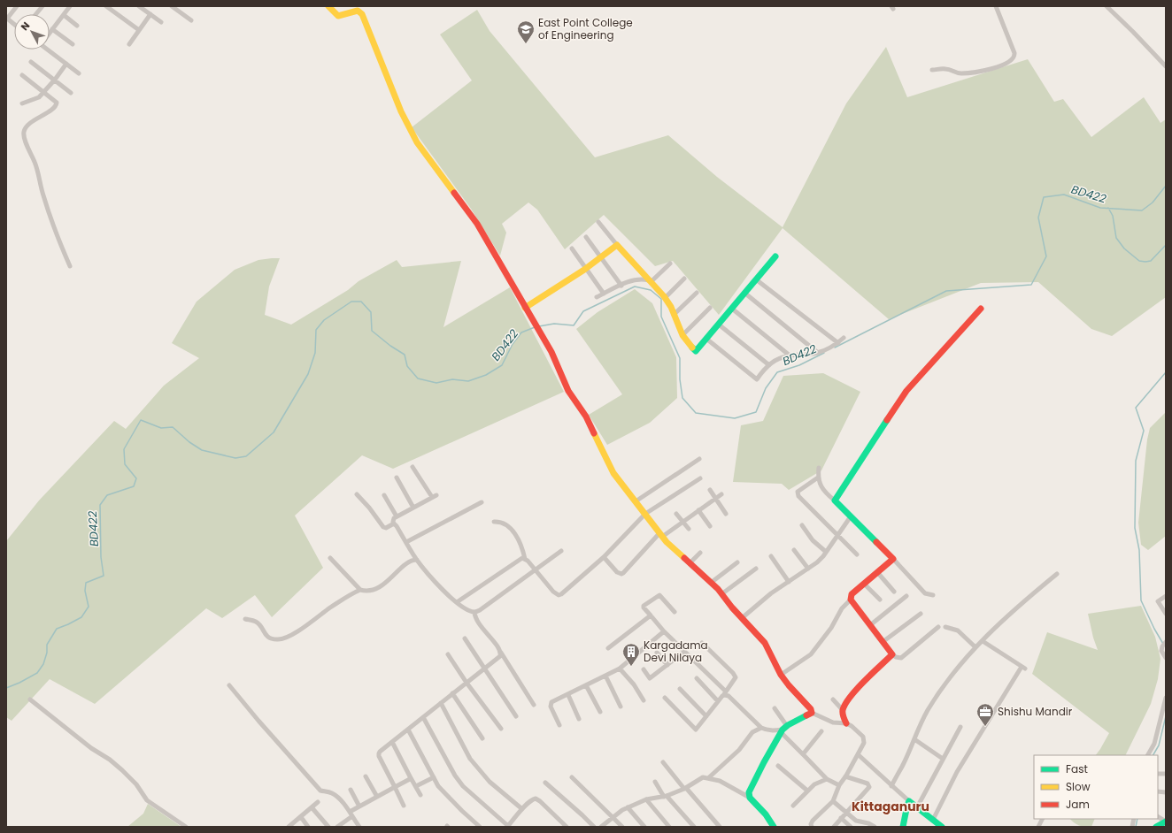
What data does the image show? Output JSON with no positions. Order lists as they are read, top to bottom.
{
  "districts": ["Kittaganuru"],
  "water": ["BD422"],
  "places": {
    "school or university": ["East Point College of Engineering"],
    "building": ["Kargadama Devi Nilaya"],
    "office": ["Shishu Mandir"]
  },
  "legend": ["Fast", "Slow", "Jam"],
  "north": "top left"
}
